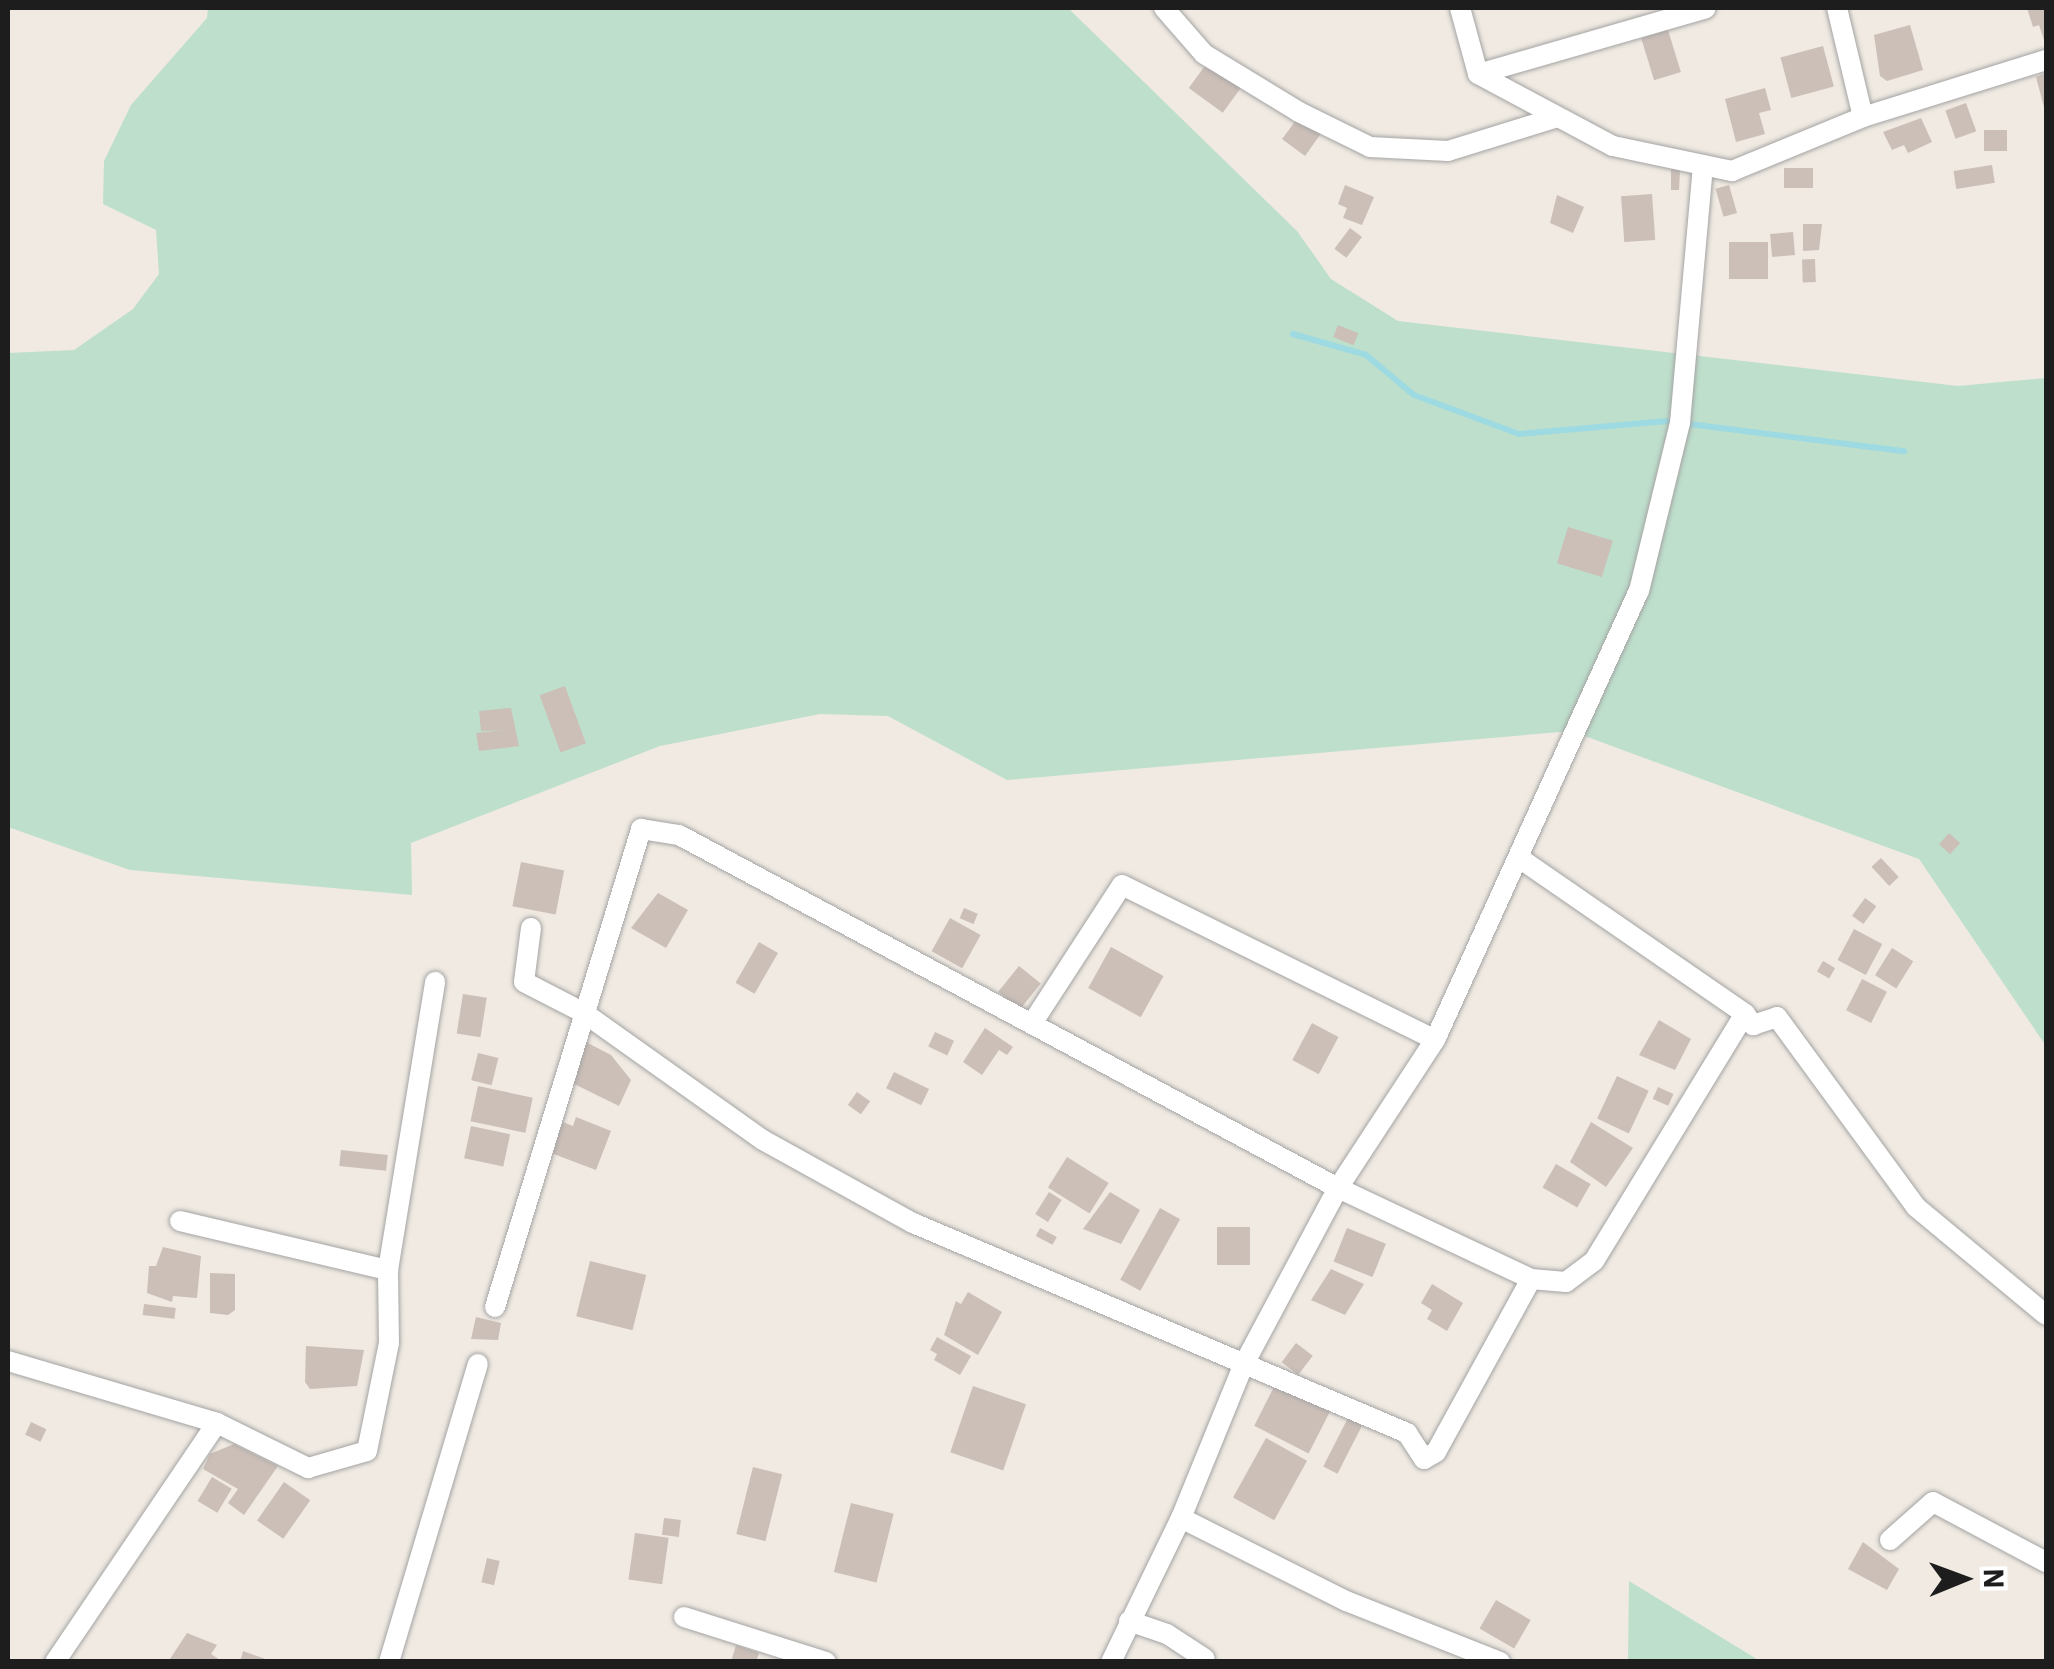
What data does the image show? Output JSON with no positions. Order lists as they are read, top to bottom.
{
  "north": "right"
}
